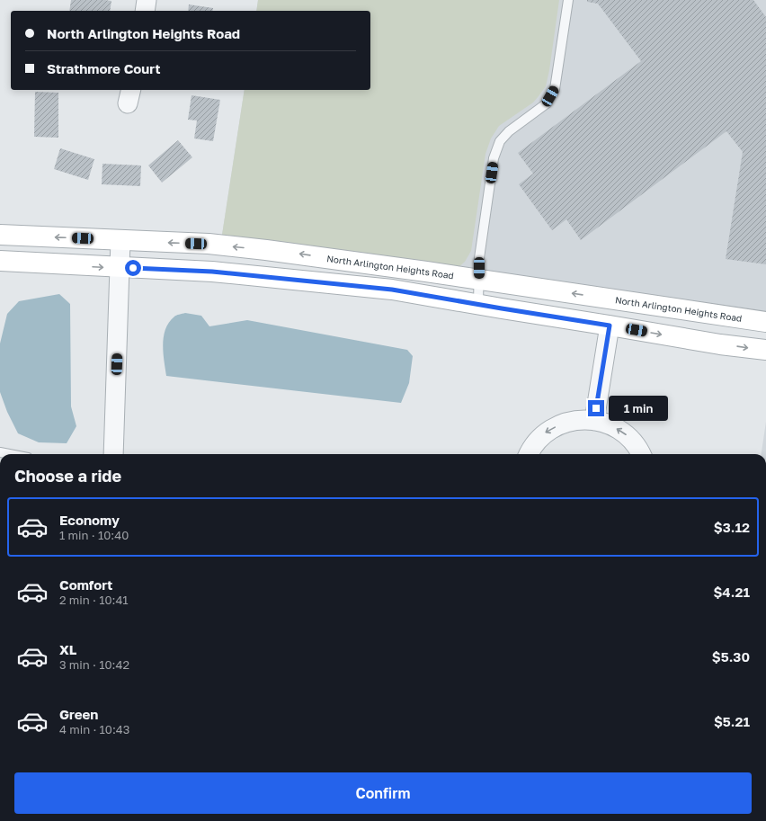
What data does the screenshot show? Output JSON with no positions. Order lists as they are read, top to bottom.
{
  "streets": {
    "main road": ["North Arlington Heights Road"]
  },
  "page": {
    "banner": ["North Arlington Heights Road", "Strathmore Court"],
    "bubble": "1 min",
    "heading": "Choose a ride",
    "list": [
      {
        "name": "Economy",
        "note": "1 min · 10:40",
        "value": "$3.12"
      },
      {
        "name": "Comfort",
        "note": "2 min · 10:41",
        "value": "$4.21"
      },
      {
        "name": "XL",
        "note": "3 min · 10:42",
        "value": "$5.30"
      },
      {
        "name": "Green",
        "note": "4 min · 10:43",
        "value": "$5.21"
      }
    ],
    "buttons": "Confirm"
  }
}
